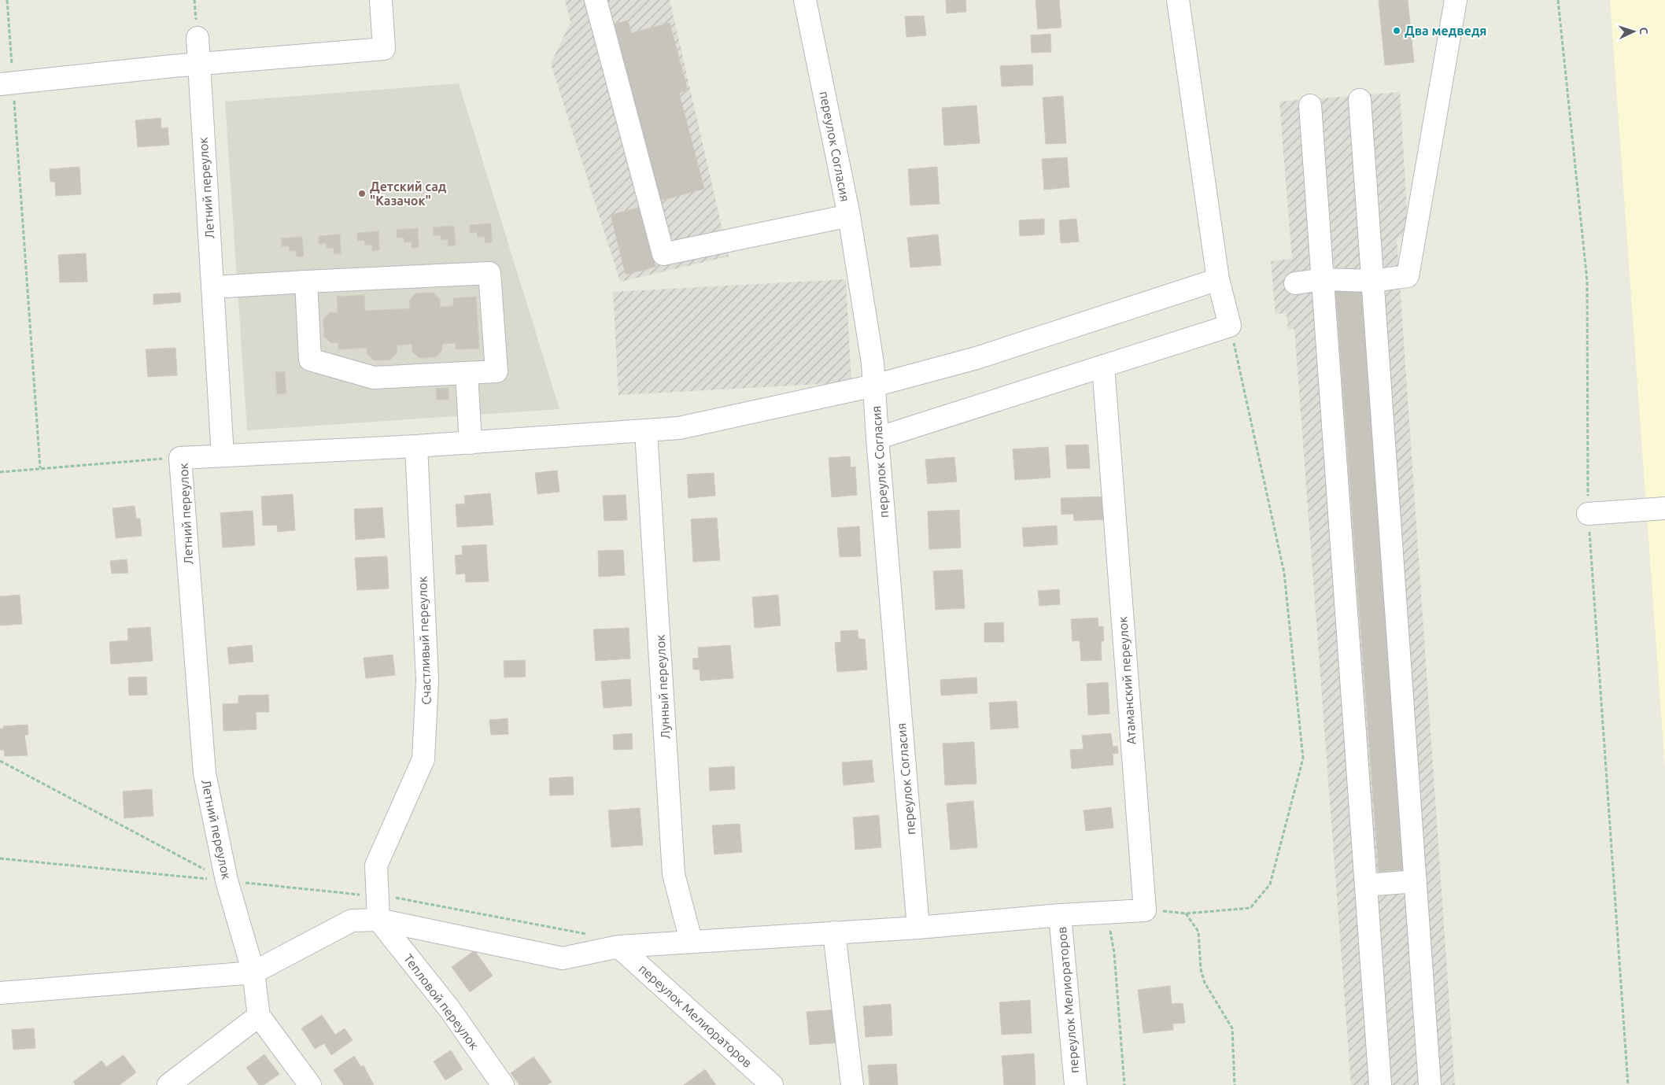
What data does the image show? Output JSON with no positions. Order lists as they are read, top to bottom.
{
  "streets": {
    "street": [
      "переулок Согласия",
      "Летний переулок",
      "Счастливый переулок",
      "Атаманский переулок",
      "Лунный переулок",
      "переулок Мелиораторов",
      "Тепловой переулок"
    ]
  },
  "crossings": [
    ["Счастливый переулок", "Тепловой переулок"]
  ],
  "places": ["Два медведя", "Детский сад \"Казачок\""],
  "north": "right"
}
